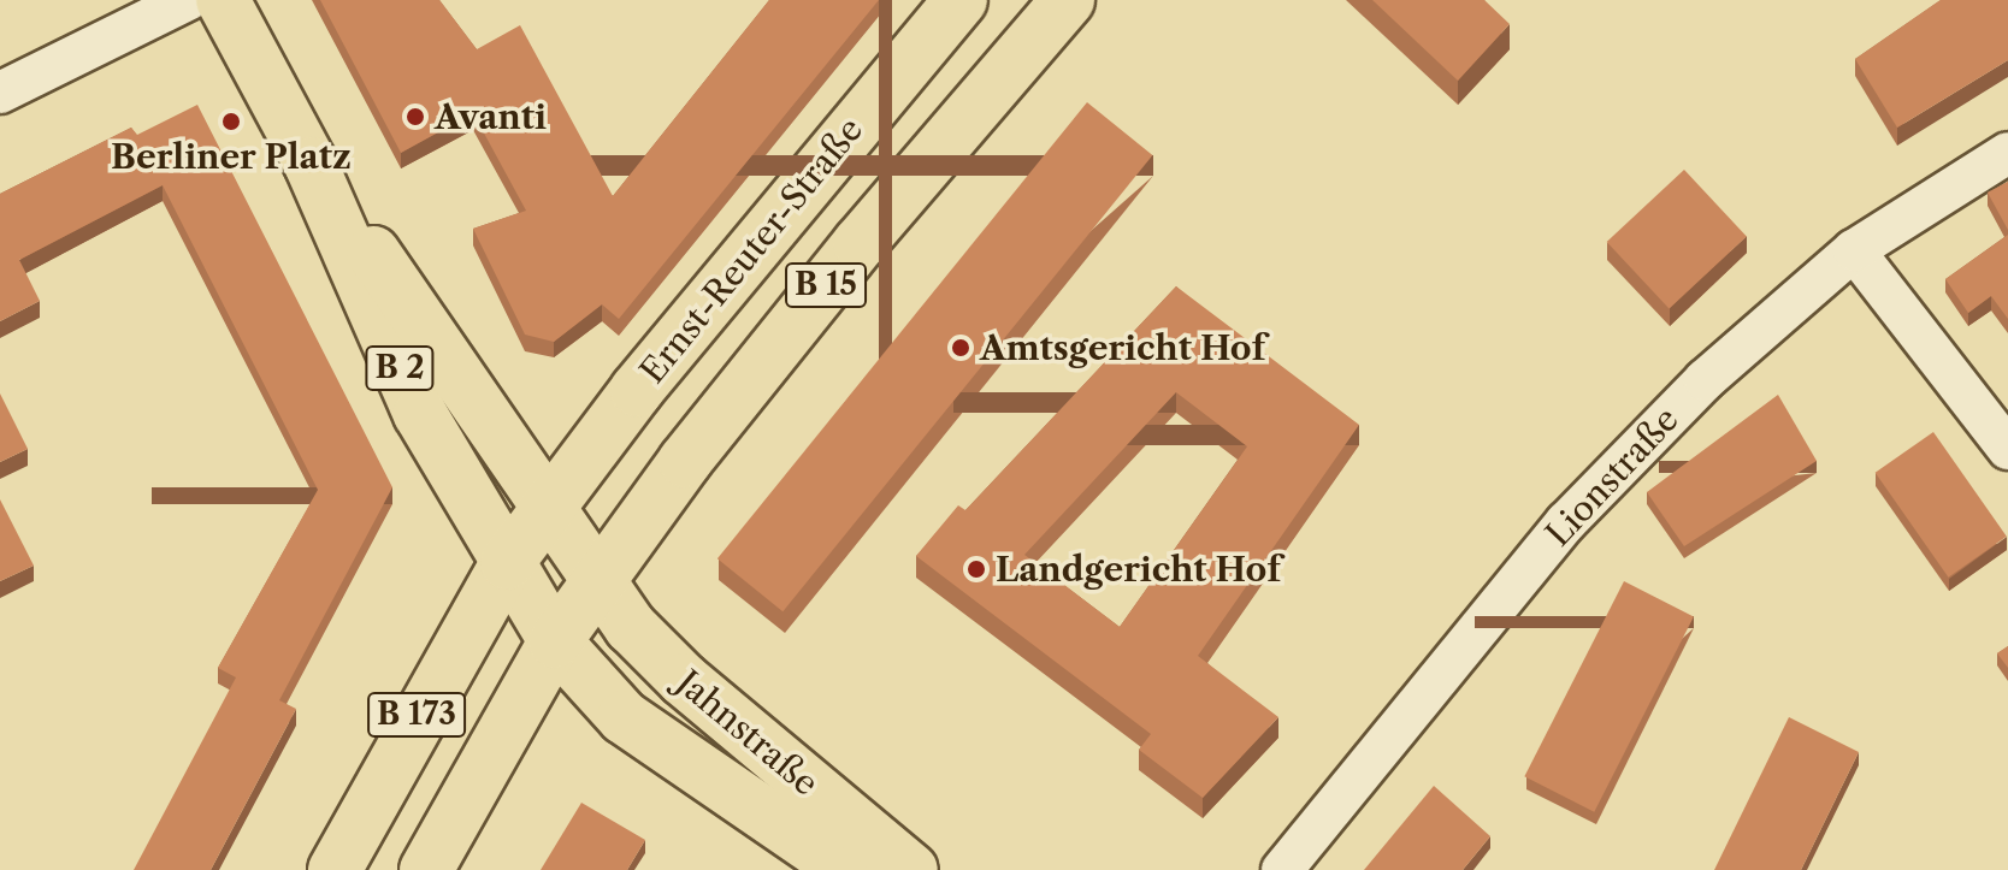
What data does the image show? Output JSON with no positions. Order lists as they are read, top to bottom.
{
  "streets": {
    "main road": [
      "Ernst-Reuter-Straße",
      "B 15",
      "B 2",
      "B 173",
      "Jahnstraße"
    ],
    "street": ["Lionstraße"]
  },
  "crossings": [
    ["Ernst-Reuter-Straße", "B 15"],
    ["Ernst-Reuter-Straße", "B 2"],
    ["B 15", "B 2"],
    ["B 15", "B 173"],
    ["B 15", "Jahnstraße"],
    ["B 2", "B 173"],
    ["B 173", "Jahnstraße"]
  ],
  "places": [
    "Avanti",
    "Berliner Platz",
    "Amtsgericht Hof",
    "Landgericht Hof"
  ]
}
